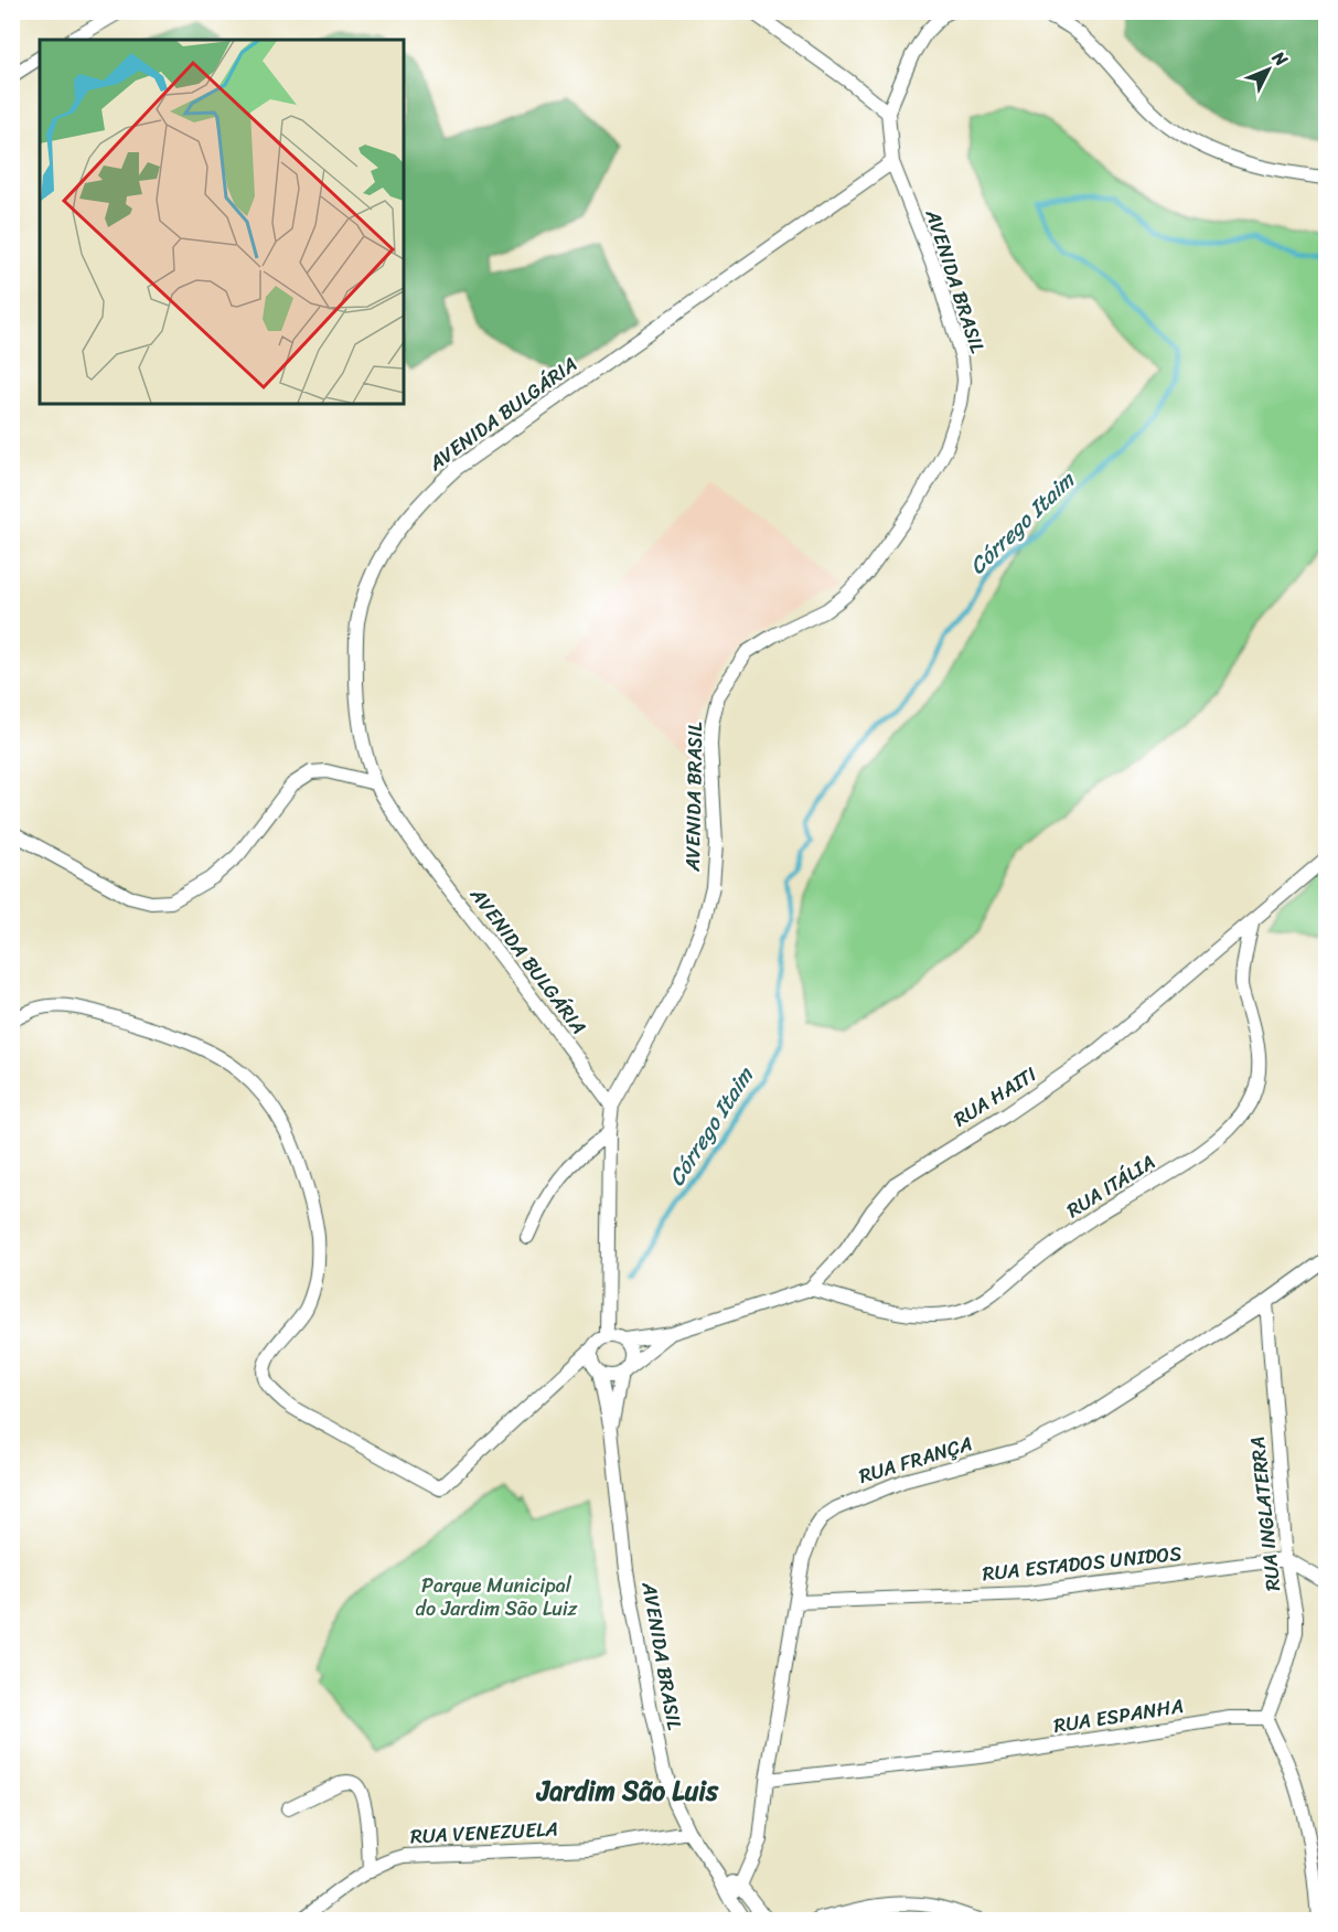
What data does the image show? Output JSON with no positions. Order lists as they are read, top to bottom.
{
  "streets": {
    "street": [
      "AVENIDA BRASIL",
      "AVENIDA BULGÁRIA",
      "RUA HAITI",
      "RUA ITÁLIA",
      "RUA FRANÇA",
      "RUA INGLATERRA",
      "RUA ESTADOS UNIDOS",
      "RUA ESPANHA",
      "RUA VENEZUELA"
    ]
  },
  "crossings": [
    ["AVENIDA BRASIL", "AVENIDA BULGÁRIA"],
    ["AVENIDA BRASIL", "RUA HAITI"],
    ["AVENIDA BRASIL", "RUA FRANÇA"],
    ["AVENIDA BRASIL", "RUA VENEZUELA"],
    ["RUA HAITI", "RUA ITÁLIA"],
    ["RUA FRANÇA", "RUA INGLATERRA"],
    ["RUA FRANÇA", "RUA ESTADOS UNIDOS"],
    ["RUA FRANÇA", "RUA ESPANHA"],
    ["RUA INGLATERRA", "RUA ESTADOS UNIDOS"],
    ["RUA INGLATERRA", "RUA ESPANHA"]
  ],
  "districts": ["Jardim São Luis"],
  "water": ["Córrego Itaim"],
  "parks": ["Parque Municipal do Jardim São Luiz"],
  "north": "top right"
}
